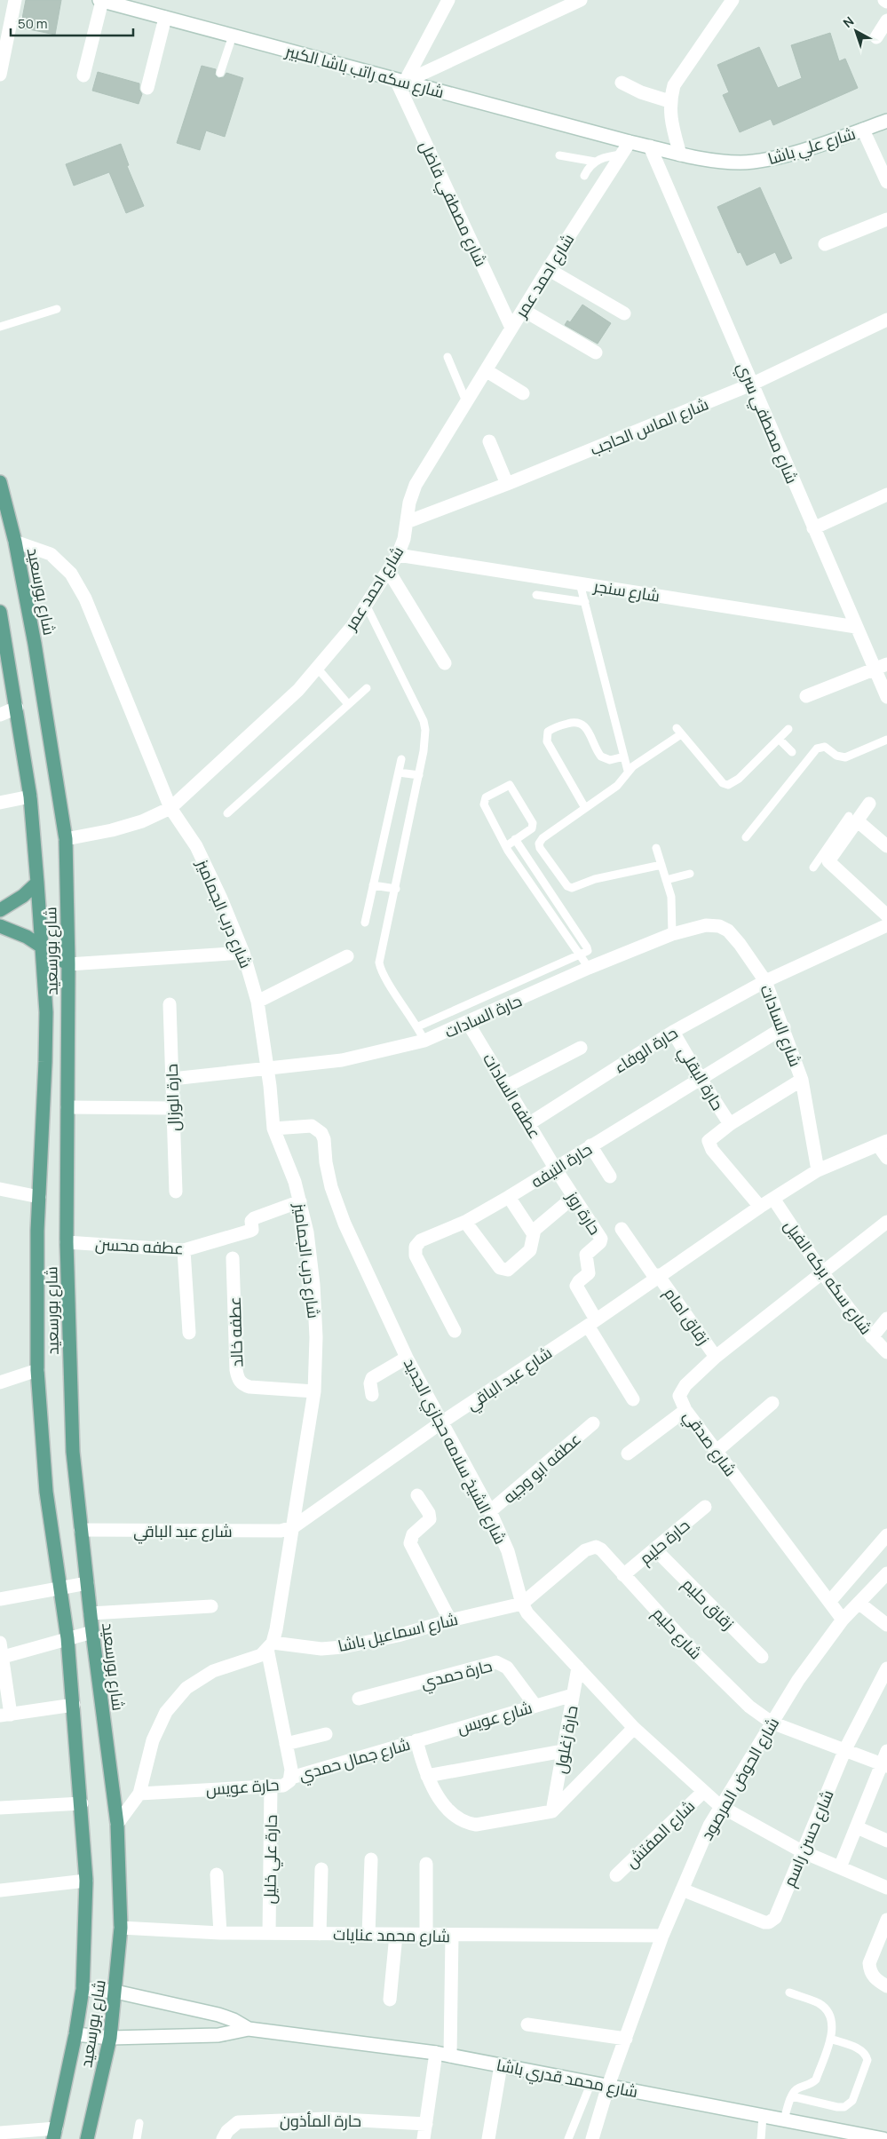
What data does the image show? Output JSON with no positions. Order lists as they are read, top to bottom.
{
  "streets": {
    "main road": ["شارع بورسعيد"],
    "street": [
      "شارع سكه راتب باشا الكبير",
      "شارع علي باشا",
      "شارع مصطفي فاضل",
      "شارع احمد عمر",
      "شارع مصطفي سري",
      "شارع الماس الحاجب",
      "شارع سنجر",
      "شارع درب الجماميز",
      "حارة السادات",
      "شارع السادات",
      "حارة الوفاء",
      "حارة البقلي",
      "عطفه السادات",
      "حارة الوزال",
      "حارة النيفه",
      "حارة روز",
      "عطفه محسن",
      "شارع سكه بركه الفيل",
      "زقاق امام",
      "عطفه خالد",
      "شارع عبد الباقي",
      "شارع صدقي",
      "شارع الشيخ سلامه حجازي الجديد",
      "عطفه ابو وجيه",
      "حارة حليم",
      "زقاق حليم",
      "شارع اسماعيل باشا",
      "شارع حليم",
      "حارة حمدي",
      "شارع عويس",
      "حارة زغلول",
      "شارع جمال حمدي",
      "شارع الحوض المرصود",
      "حارة عويس",
      "شارع المفتش",
      "شارع حسن راسم",
      "حارة علي خليل",
      "شارع محمد عنايات",
      "شارع محمد قدري باشا",
      "حارة المأذون"
    ]
  },
  "crossings": [
    ["شارع سكه راتب باشا الكبير", "شارع علي باشا"],
    ["شارع سكه راتب باشا الكبير", "شارع مصطفي فاضل"],
    ["شارع سكه راتب باشا الكبير", "شارع احمد عمر"],
    ["شارع علي باشا", "شارع احمد عمر"],
    ["شارع علي باشا", "شارع مصطفي سري"],
    ["شارع مصطفي فاضل", "شارع احمد عمر"],
    ["شارع احمد عمر", "شارع الماس الحاجب"],
    ["شارع احمد عمر", "شارع سنجر"],
    ["شارع احمد عمر", "شارع بورسعيد"],
    ["شارع احمد عمر", "شارع درب الجماميز"],
    ["شارع مصطفي سري", "شارع الماس الحاجب"],
    ["شارع مصطفي سري", "شارع سنجر"],
    ["شارع بورسعيد", "شارع درب الجماميز"],
    ["شارع بورسعيد", "عطفه محسن"],
    ["شارع بورسعيد", "شارع عبد الباقي"],
    ["شارع بورسعيد", "شارع محمد عنايات"],
    ["شارع بورسعيد", "شارع محمد قدري باشا"],
    ["شارع درب الجماميز", "حارة السادات"],
    ["شارع درب الجماميز", "عطفه محسن"],
    ["شارع درب الجماميز", "عطفه خالد"],
    ["شارع درب الجماميز", "شارع عبد الباقي"],
    ["شارع درب الجماميز", "شارع الشيخ سلامه حجازي الجديد"],
    ["شارع درب الجماميز", "شارع اسماعيل باشا"],
    ["شارع درب الجماميز", "حارة عويس"],
    ["حارة السادات", "شارع السادات"],
    ["حارة السادات", "عطفه السادات"],
    ["حارة السادات", "حارة الوزال"],
    ["شارع السادات", "حارة الوفاء"],
    ["شارع السادات", "حارة النيفه"],
    ["شارع السادات", "شارع عبد الباقي"],
    ["حارة الوفاء", "حارة البقلي"],
    ["حارة الوفاء", "عطفه السادات"],
    ["حارة البقلي", "حارة النيفه"],
    ["عطفه السادات", "حارة النيفه"],
    ["عطفه السادات", "حارة روز"],
    ["حارة النيفه", "حارة روز"],
    ["حارة روز", "شارع عبد الباقي"],
    ["شارع سكه بركه الفيل", "شارع عبد الباقي"],
    ["شارع سكه بركه الفيل", "شارع صدقي"],
    ["زقاق امام", "شارع عبد الباقي"],
    ["زقاق امام", "شارع صدقي"],
    ["شارع عبد الباقي", "شارع الشيخ سلامه حجازي الجديد"],
    ["شارع صدقي", "شارع الحوض المرصود"],
    ["شارع الشيخ سلامه حجازي الجديد", "عطفه ابو وجيه"],
    ["شارع الشيخ سلامه حجازي الجديد", "شارع اسماعيل باشا"],
    ["شارع الشيخ سلامه حجازي الجديد", "شارع حليم"],
    ["شارع الشيخ سلامه حجازي الجديد", "حارة زغلول"],
    ["شارع الشيخ سلامه حجازي الجديد", "شارع الحوض المرصود"],
    ["شارع الشيخ سلامه حجازي الجديد", "شارع المفتش"],
    ["شارع الشيخ سلامه حجازي الجديد", "شارع حسن راسم"],
    ["حارة حليم", "زقاق حليم"],
    ["حارة حليم", "شارع حليم"],
    ["شارع اسماعيل باشا", "شارع حليم"],
    ["شارع اسماعيل باشا", "حارة عويس"],
    ["شارع حليم", "شارع الحوض المرصود"],
    ["شارع حليم", "شارع حسن راسم"],
    ["حارة حمدي", "شارع عويس"],
    ["شارع عويس", "حارة زغلول"],
    ["شارع عويس", "شارع جمال حمدي"],
    ["حارة زغلول", "شارع جمال حمدي"],
    ["شارع جمال حمدي", "حارة عويس"],
    ["شارع الحوض المرصود", "شارع حسن راسم"],
    ["شارع الحوض المرصود", "شارع محمد عنايات"],
    ["شارع الحوض المرصود", "شارع محمد قدري باشا"],
    ["حارة عويس", "حارة علي خليل"],
    ["حارة علي خليل", "شارع محمد عنايات"]
  ],
  "scale_bar": "50 m",
  "north": "top left"
}
